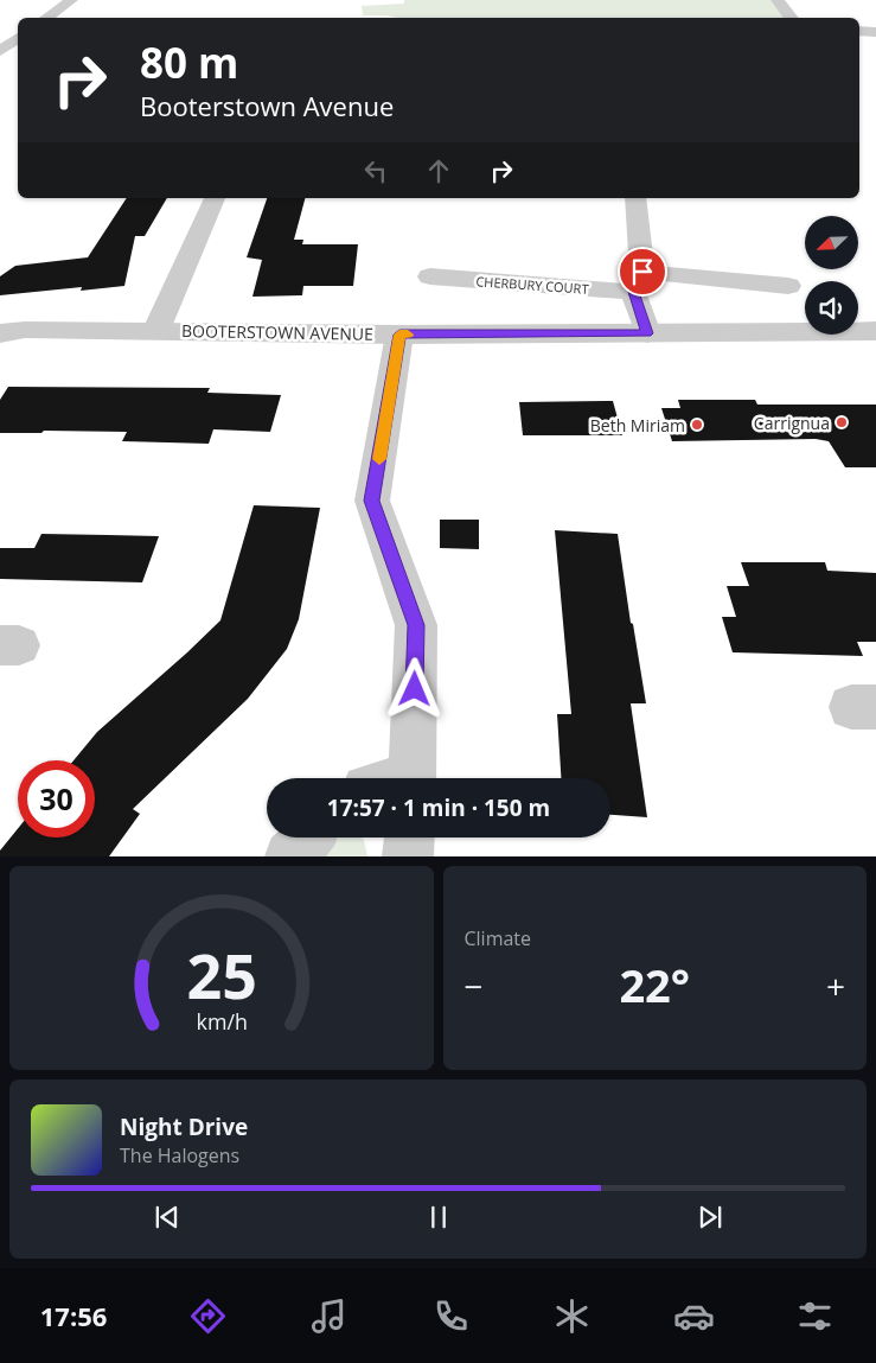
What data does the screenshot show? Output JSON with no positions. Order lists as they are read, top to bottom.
{
  "streets": {
    "street": ["CHERBURY COURT", "BOOTERSTOWN AVENUE"]
  },
  "places": ["Carrignua", "Beth Miriam"],
  "north": "bottom left",
  "page": {
    "turn": ["80 m", "Booterstown Avenue"],
    "limit": "30",
    "trip": "17:57 · 1 min · 150 m",
    "tile": "Climate",
    "heat": ["−", "22°", "+"],
    "song": ["Night Drive", "The Halogens"],
    "tabs": "17:56",
    "gauge": ["25", "km/h"]
  }
}
